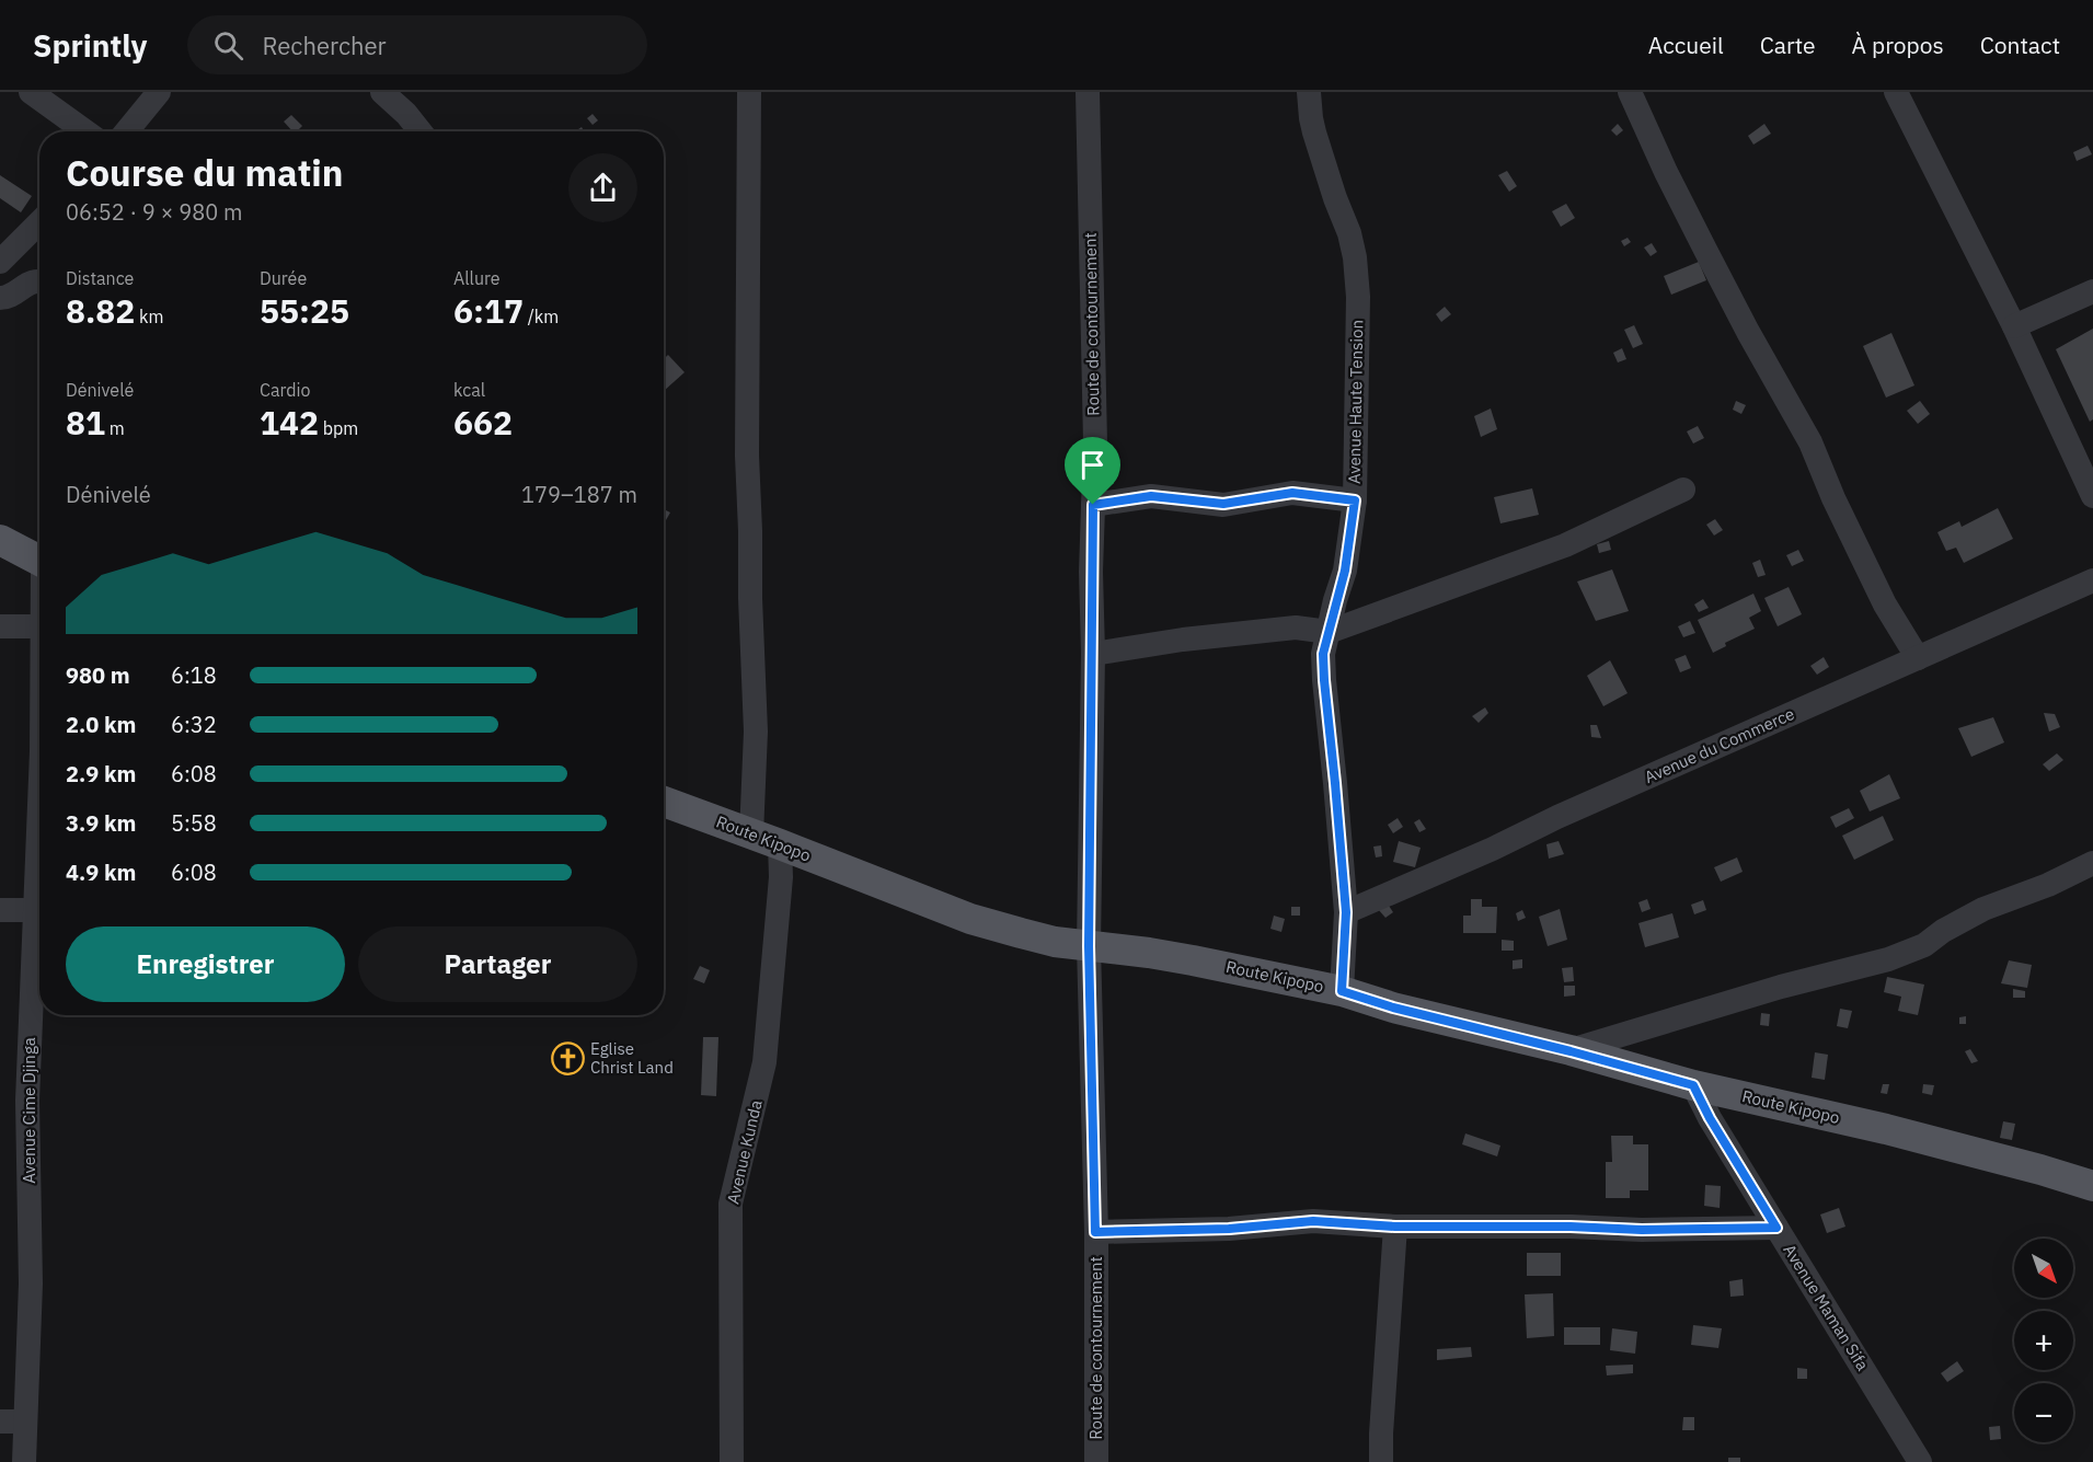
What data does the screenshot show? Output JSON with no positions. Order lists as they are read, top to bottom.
{
  "streets": {
    "main road": ["Route Kipopo"],
    "street": [
      "Route de contournement",
      "Avenue Haute Tension",
      "Avenue du Commerce",
      "Avenue Cime Djinga",
      "Avenue Kunda",
      "Avenue Maman Sifa"
    ]
  },
  "crossings": [
    ["Route de contournement", "Route Kipopo"],
    ["Avenue Haute Tension", "Avenue du Commerce"],
    ["Avenue Haute Tension", "Route Kipopo"],
    ["Route Kipopo", "Avenue Kunda"],
    ["Route Kipopo", "Avenue Maman Sifa"]
  ],
  "places": {
    "church": ["Eglise Christ Land"]
  },
  "north": "bottom right",
  "page": {
    "header": "Sprintly",
    "search": "Rechercher",
    "nav": [
      "Accueil",
      "Carte",
      "À propos",
      "Contact"
    ],
    "heading": ["Course du matin", "06:52 · 9 × 980 m"],
    "stats": [
      ["Distance", "8.82 km"],
      ["Durée", "55:25"],
      ["Allure", "6:17 /km"],
      ["Dénivelé", "81 m"],
      ["Cardio", "142 bpm"],
      ["kcal", "662"]
    ],
    "chart": ["Dénivelé", "179–187 m"],
    "list": [
      {
        "name": "980 m",
        "note": "6:18"
      },
      {
        "name": "2.0 km",
        "note": "6:32"
      },
      {
        "name": "2.9 km",
        "note": "6:08"
      },
      {
        "name": "3.9 km",
        "note": "5:58"
      },
      {
        "name": "4.9 km",
        "note": "6:08"
      }
    ],
    "buttons": ["Enregistrer", "Partager"],
    "map_buttons": ["+", "−"]
  }
}
